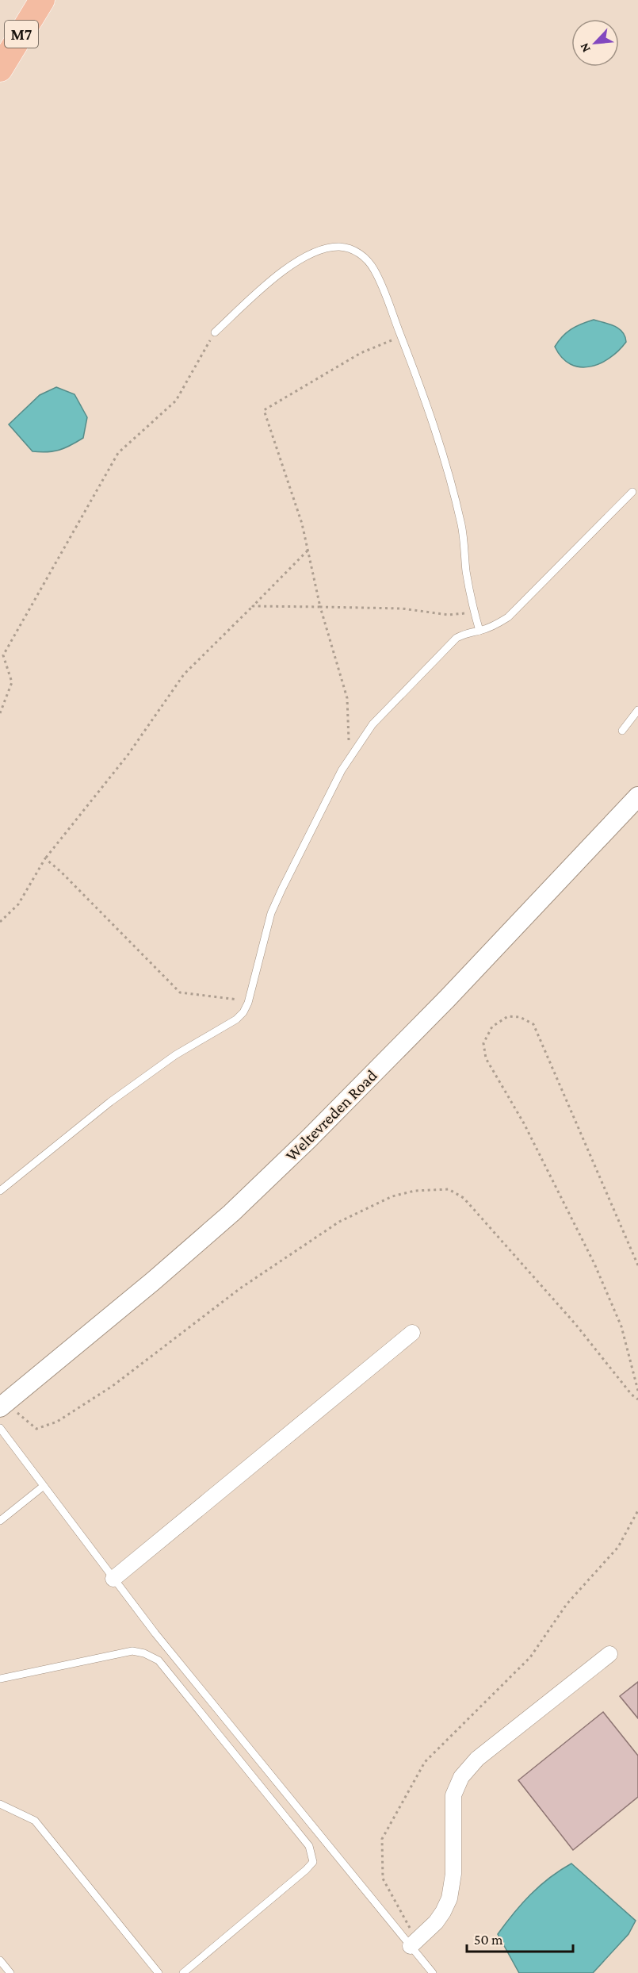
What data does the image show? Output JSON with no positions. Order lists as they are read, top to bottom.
{
  "streets": {
    "highway": ["M7"],
    "street": ["Weltevreden Road"]
  },
  "scale_bar": "50 m",
  "north": "bottom left"
}
